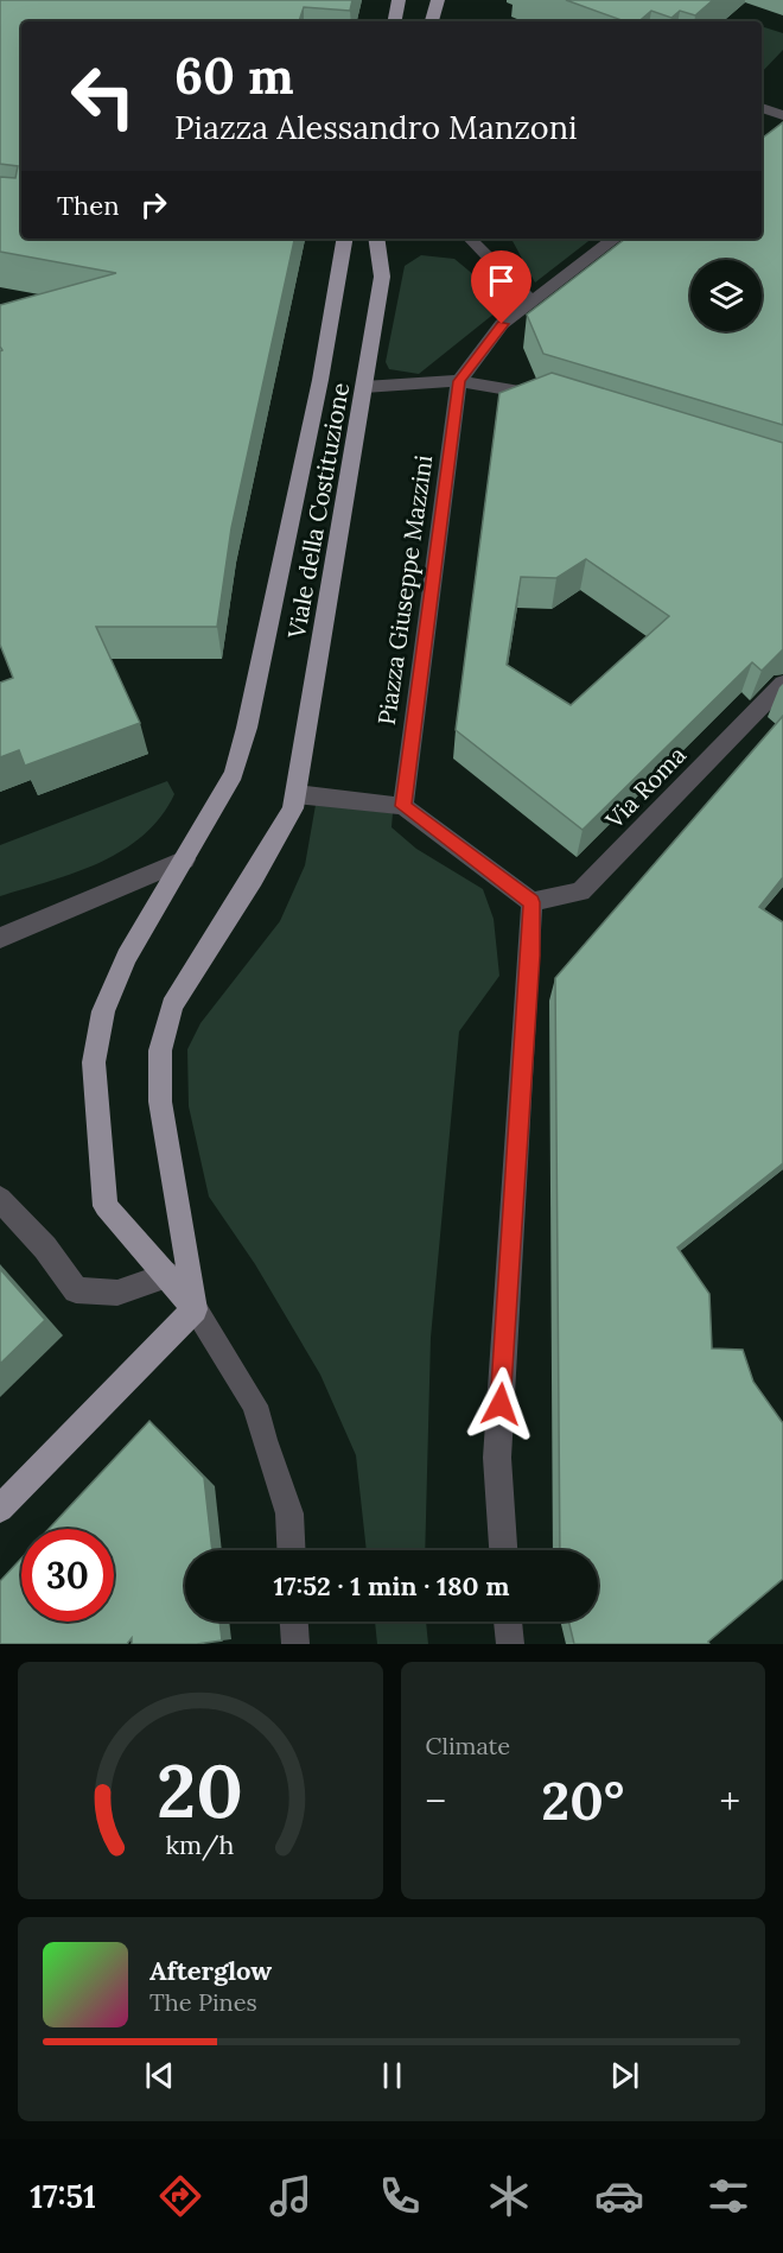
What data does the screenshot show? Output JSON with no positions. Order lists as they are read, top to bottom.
{
  "streets": {
    "main road": ["Viale della Costituzione"],
    "street": ["Piazza Giuseppe Mazzini", "Via Roma"]
  },
  "page": {
    "turn": ["60 m", "Piazza Alessandro Manzoni"],
    "then": "Then",
    "limit": "30",
    "trip": "17:52 · 1 min · 180 m",
    "tile": "Climate",
    "heat": ["−", "20°", "+"],
    "song": ["Afterglow", "The Pines"],
    "tabs": "17:51",
    "gauge": ["20", "km/h"]
  }
}
